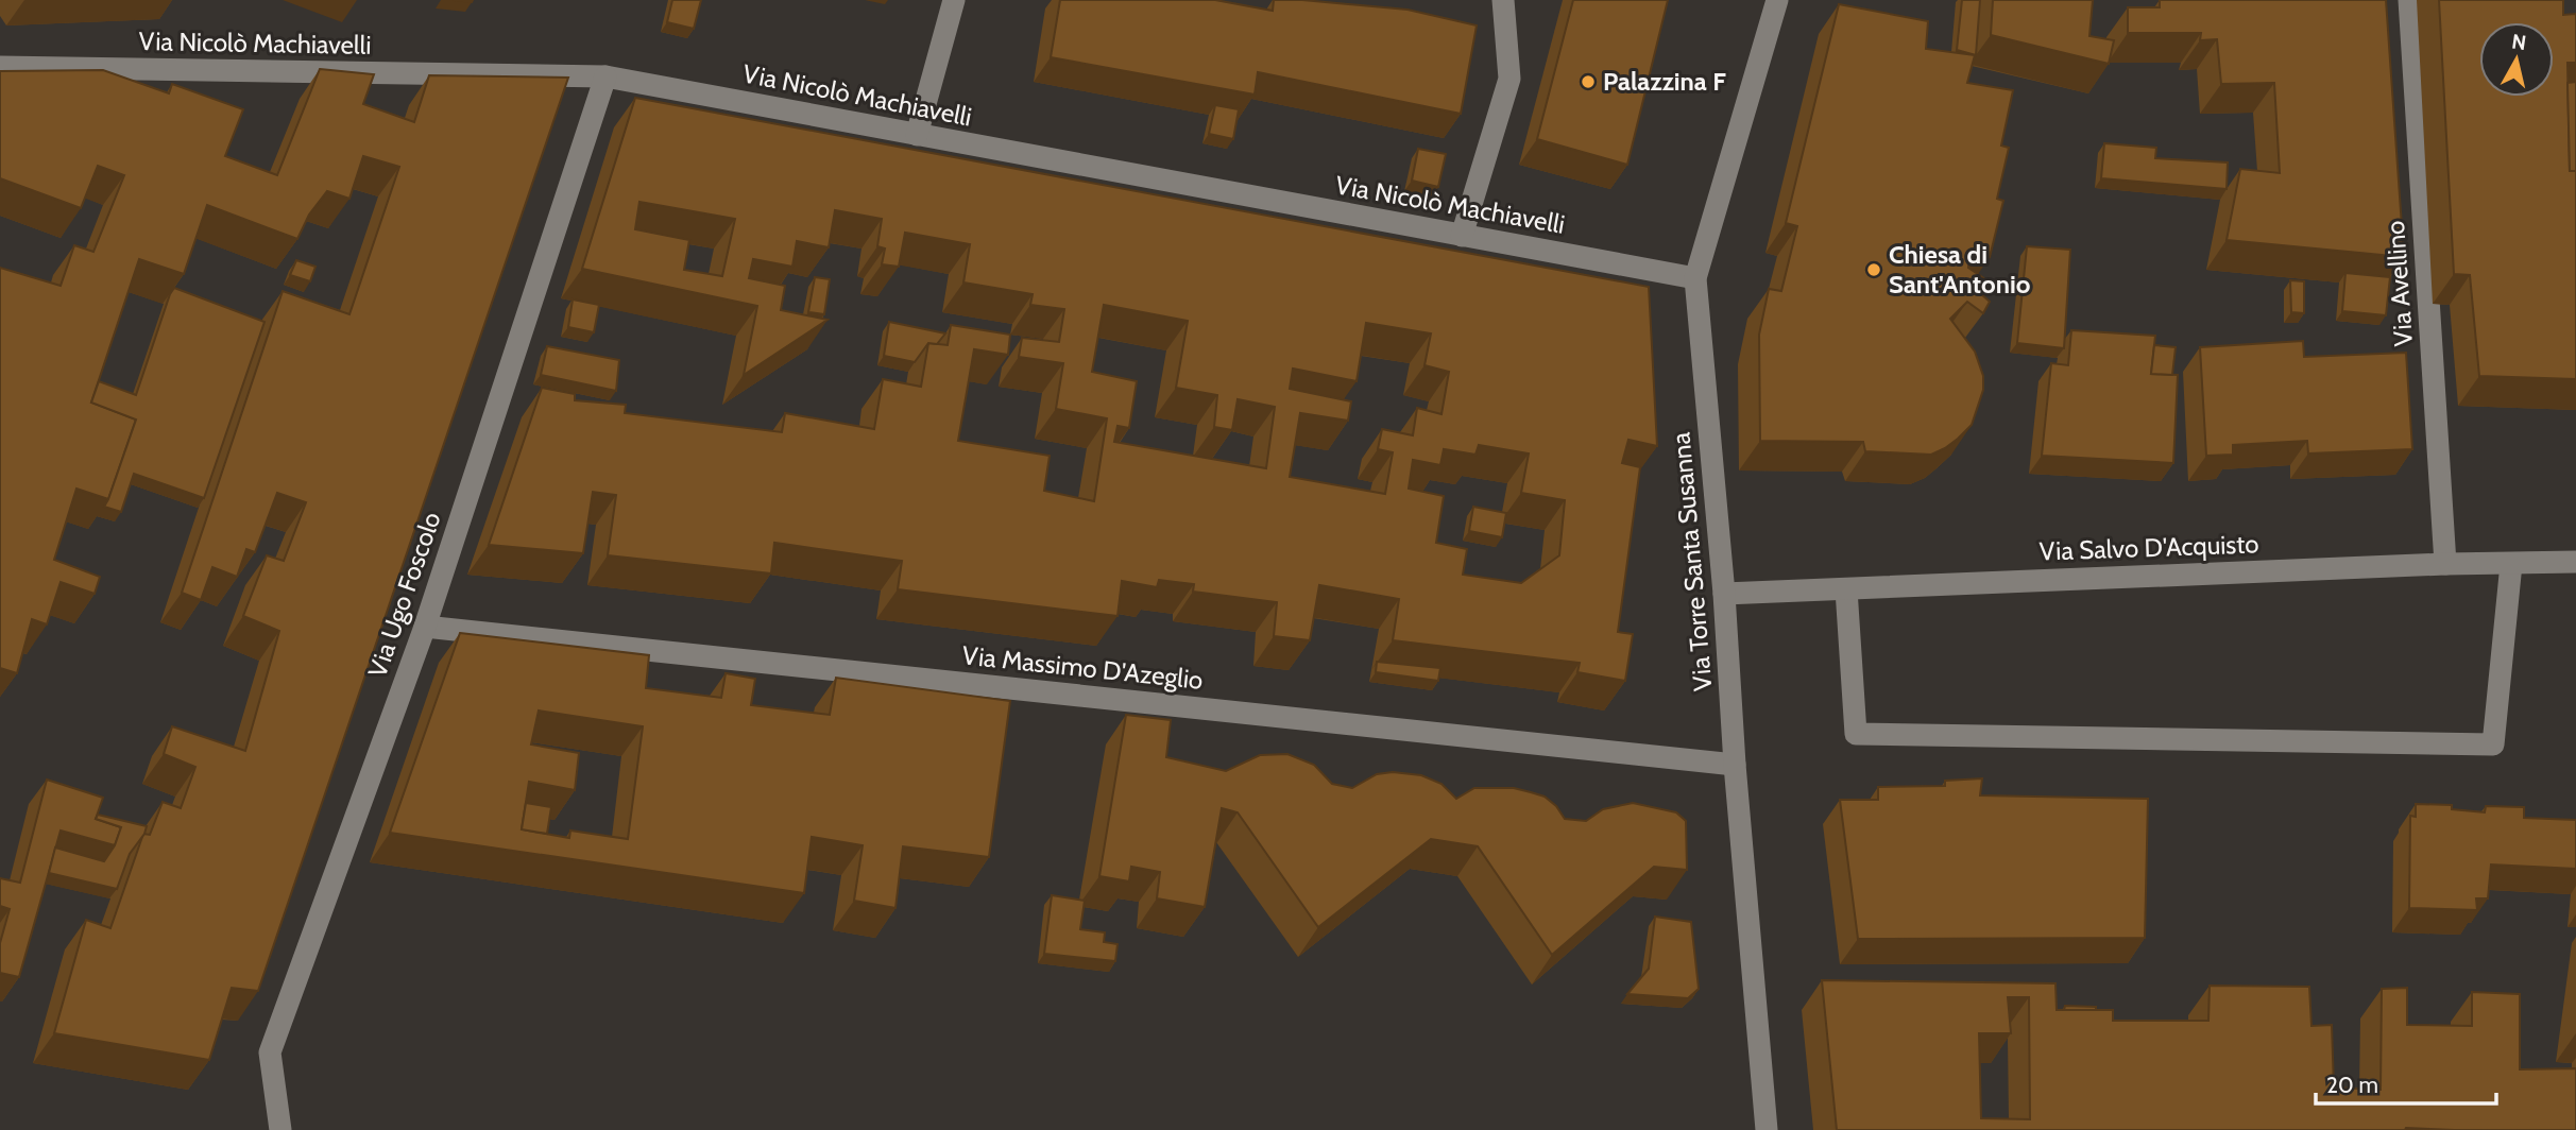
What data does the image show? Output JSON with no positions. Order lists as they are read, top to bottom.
{
  "streets": {
    "street": [
      "Via Nicolò Machiavelli",
      "Via Avellino",
      "Via Salvo D'Acquisto",
      "Via Torre Santa Susanna",
      "Via Ugo Foscolo",
      "Via Massimo D'Azeglio"
    ]
  },
  "crossings": [
    ["Via Nicolò Machiavelli", "Via Torre Santa Susanna"],
    ["Via Nicolò Machiavelli", "Via Ugo Foscolo"],
    ["Via Avellino", "Via Salvo D'Acquisto"],
    ["Via Salvo D'Acquisto", "Via Torre Santa Susanna"],
    ["Via Torre Santa Susanna", "Via Massimo D'Azeglio"],
    ["Via Ugo Foscolo", "Via Massimo D'Azeglio"]
  ],
  "places": ["Palazzina F", "Chiesa di Sant'Antonio"],
  "scale_bar": "20 m",
  "north": "top"
}
